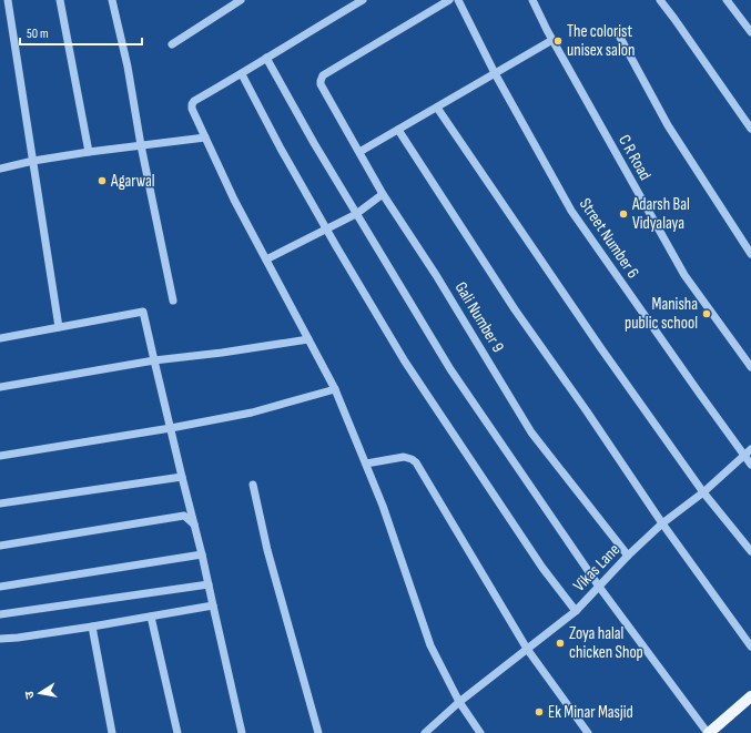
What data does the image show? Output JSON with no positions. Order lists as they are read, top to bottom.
{
  "streets": {
    "street": [
      "C R Road",
      "Street Number 6",
      "Gali Number 9",
      "Vikas Lane"
    ]
  },
  "crossings": [
    ["Street Number 6", "Vikas Lane"],
    ["Gali Number 9", "Vikas Lane"]
  ],
  "places": [
    "The colorist unisex salon",
    "Agarwal",
    "Adarsh Bal Vidyalaya",
    "Manisha public school",
    "Zoya halal chicken Shop",
    "Ek Minar Masjid"
  ],
  "scale_bar": "50 m",
  "north": "left"
}
